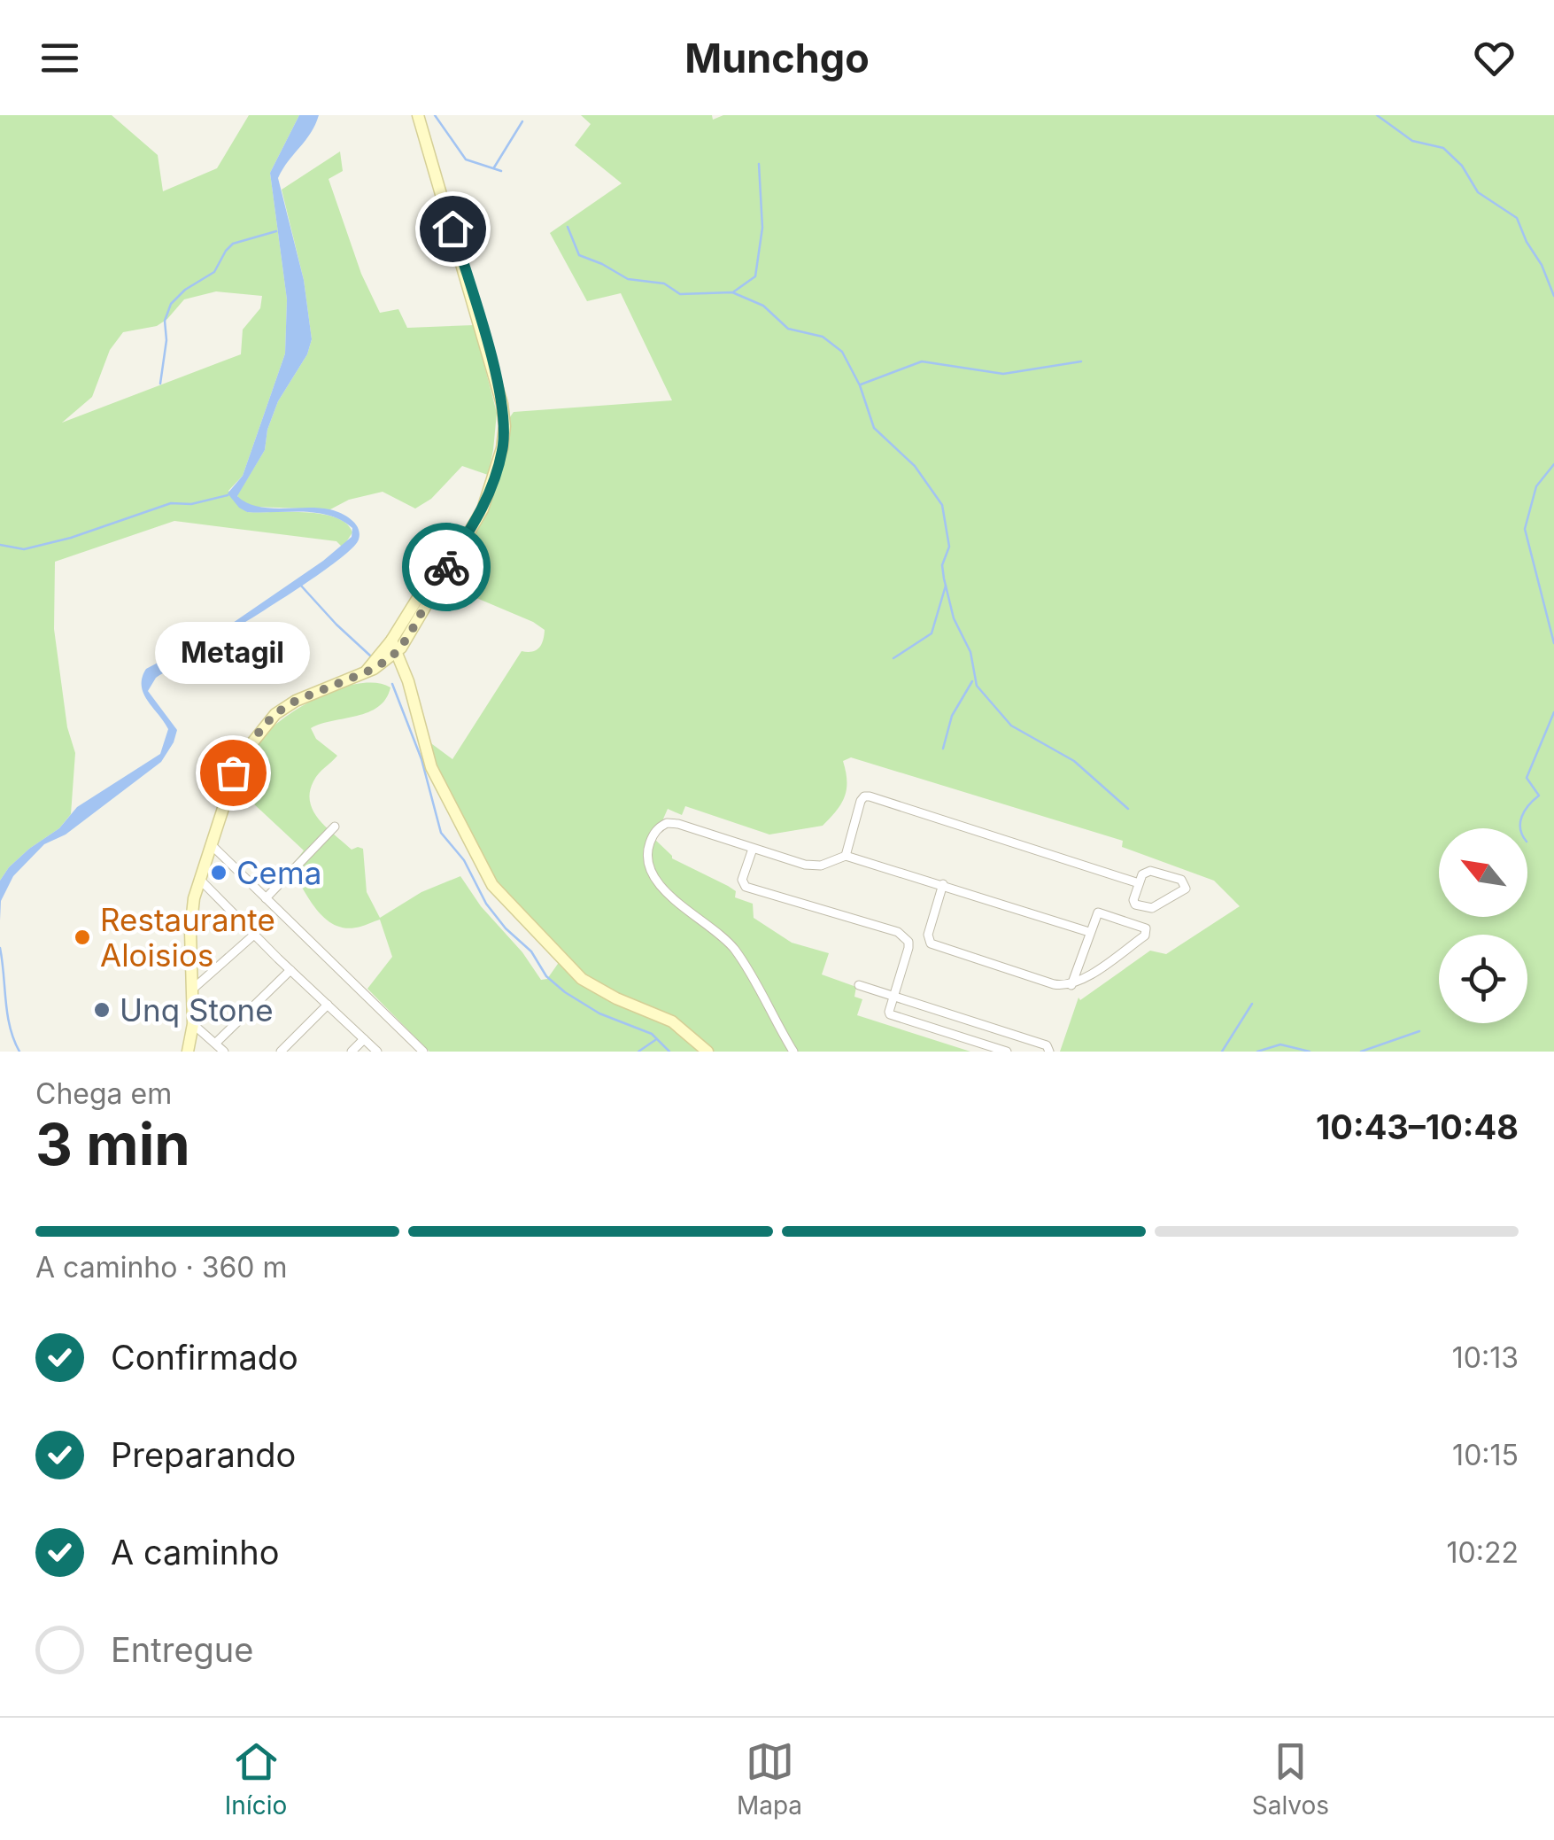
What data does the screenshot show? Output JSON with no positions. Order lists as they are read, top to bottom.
{
  "places": [
    "Metagil",
    "Cema",
    "Restaurante Aloisios",
    "Unq Stone"
  ],
  "north": "top left",
  "page": {
    "header": "Munchgo",
    "bubble": "Metagil",
    "heading": ["3 min", "Chega em", "10:43–10:48"],
    "bar": "A caminho · 360 m",
    "list": [
      ["Confirmado", "10:13"],
      ["Preparando", "10:15"],
      ["A caminho", "10:22"],
      "Entregue"
    ],
    "tabs": ["Início", "Mapa", "Salvos"]
  }
}
